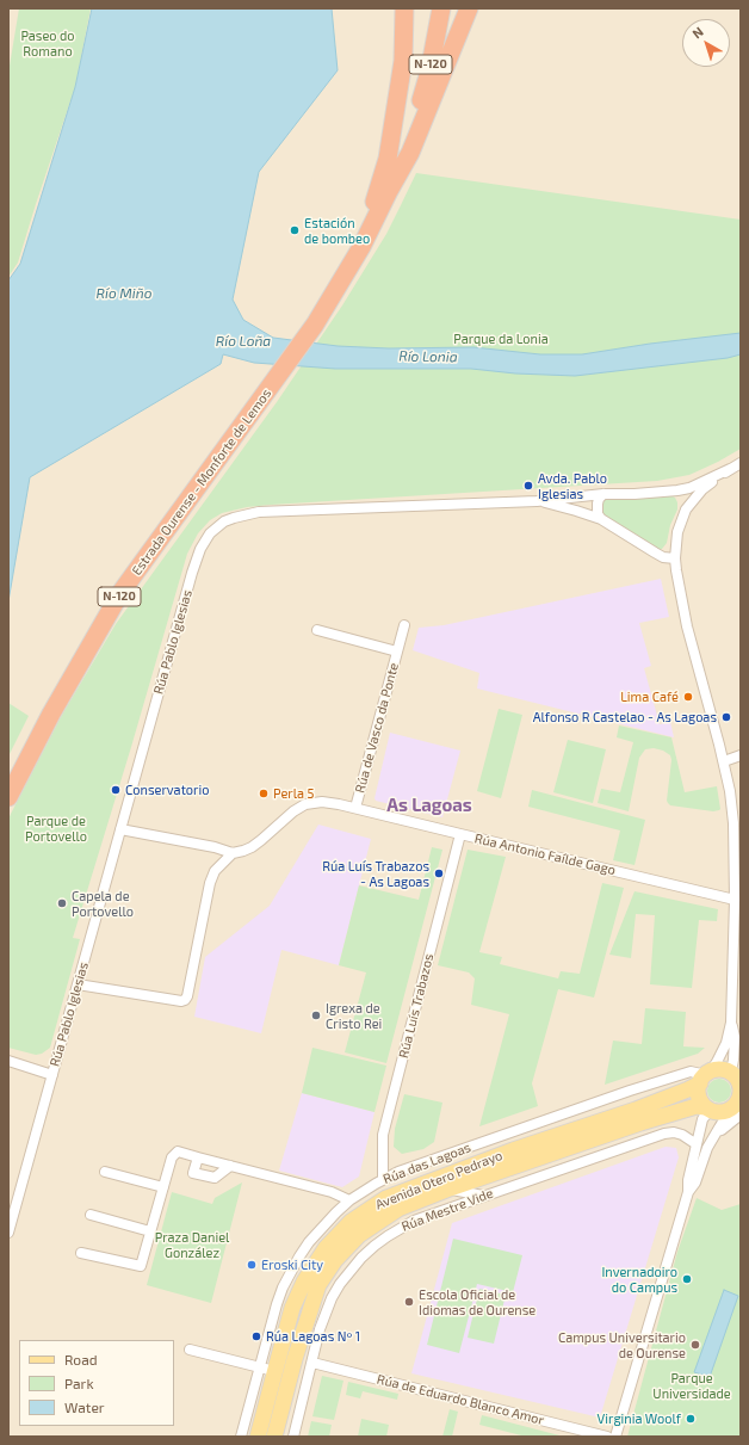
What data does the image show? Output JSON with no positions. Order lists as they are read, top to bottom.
{
  "streets": {
    "highway": ["N-120", "Estrada Ourense - Monforte de Lemos"],
    "main road": ["Avenida Otero Pedrayo"],
    "street": [
      "Rúa Pablo Iglesias",
      "Rúa de Vasco da Ponte",
      "Rúa Antonio Faílde Gago",
      "Rúa Luís Trabazos",
      "Rúa das Lagoas",
      "Rúa Mestre Vide",
      "Rúa de Eduardo Blanco Amor"
    ]
  },
  "crossings": [
    ["N-120", "Estrada Ourense - Monforte de Lemos"],
    ["Rúa Pablo Iglesias", "Rúa de Vasco da Ponte"],
    ["Rúa de Vasco da Ponte", "Rúa Antonio Faílde Gago"],
    ["Rúa Antonio Faílde Gago", "Rúa Luís Trabazos"],
    ["Rúa Luís Trabazos", "Rúa das Lagoas"],
    ["Rúa das Lagoas", "Avenida Otero Pedrayo"],
    ["Rúa Mestre Vide", "Rúa de Eduardo Blanco Amor"]
  ],
  "districts": ["As Lagoas"],
  "water": ["Río Miño", "Río Loña", "Río Lonia"],
  "parks": [
    "Paseo do Romano",
    "Parque da Lonia",
    "Parque de Portovello",
    "Praza Daniel González",
    "Parque Universidade"
  ],
  "places": [
    "Estación de bombeo",
    "Avda. Pablo Iglesias",
    "Lima Café",
    "Alfonso R Castelao - As Lagoas",
    "Conservatorio",
    "Perla 5",
    "Rúa Luís Trabazos - As Lagoas",
    "Capela de Portovello",
    "Igrexa de Cristo Rei",
    "Eroski City",
    "Invernadoiro do Campus",
    "Escola Oficial de Idiomas de Ourense",
    "Rúa Lagoas Nº 1",
    "Campus Universitario de Ourense",
    "Virginia Woolf"
  ],
  "legend": ["Road", "Park", "Water"],
  "north": "top left"
}
